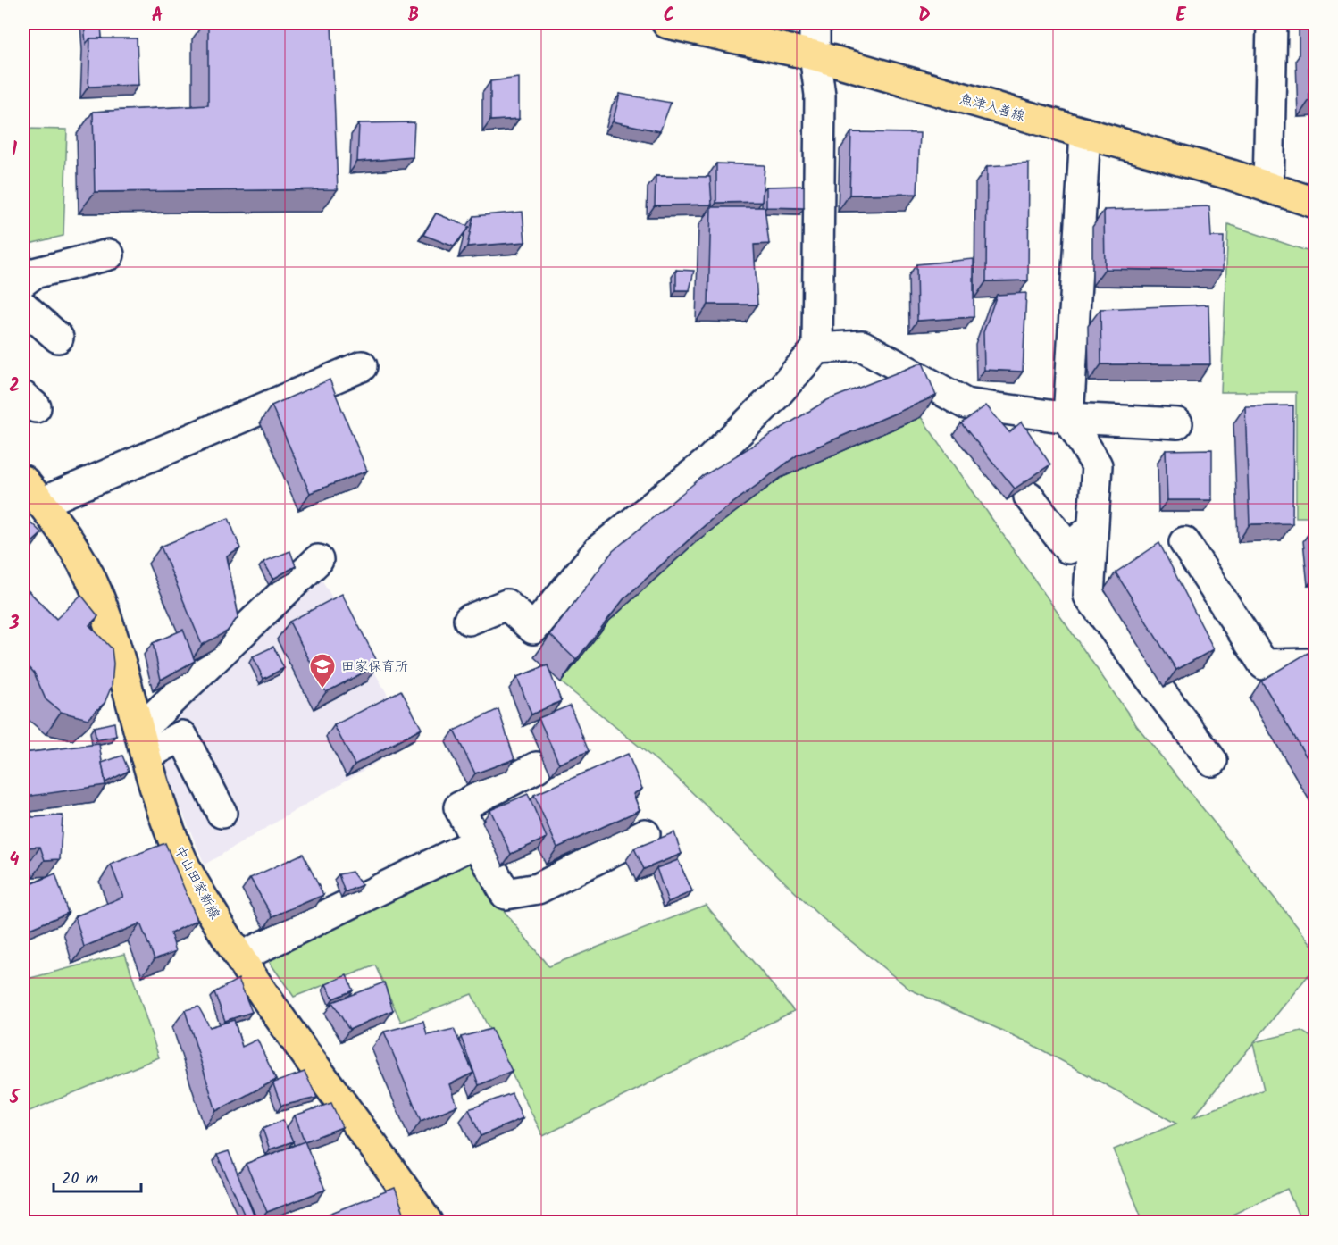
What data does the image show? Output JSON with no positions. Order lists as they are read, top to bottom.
{
  "streets": {
    "main road": ["魚津入善線", "中山田家新線"]
  },
  "places": {
    "school or university": ["田家保育所"]
  },
  "scale_bar": "20 m",
  "grid": {
    "columns": [
      "A",
      "B",
      "C",
      "D",
      "E"
    ],
    "rows": [
      "1",
      "2",
      "3",
      "4",
      "5"
    ]
  }
}
